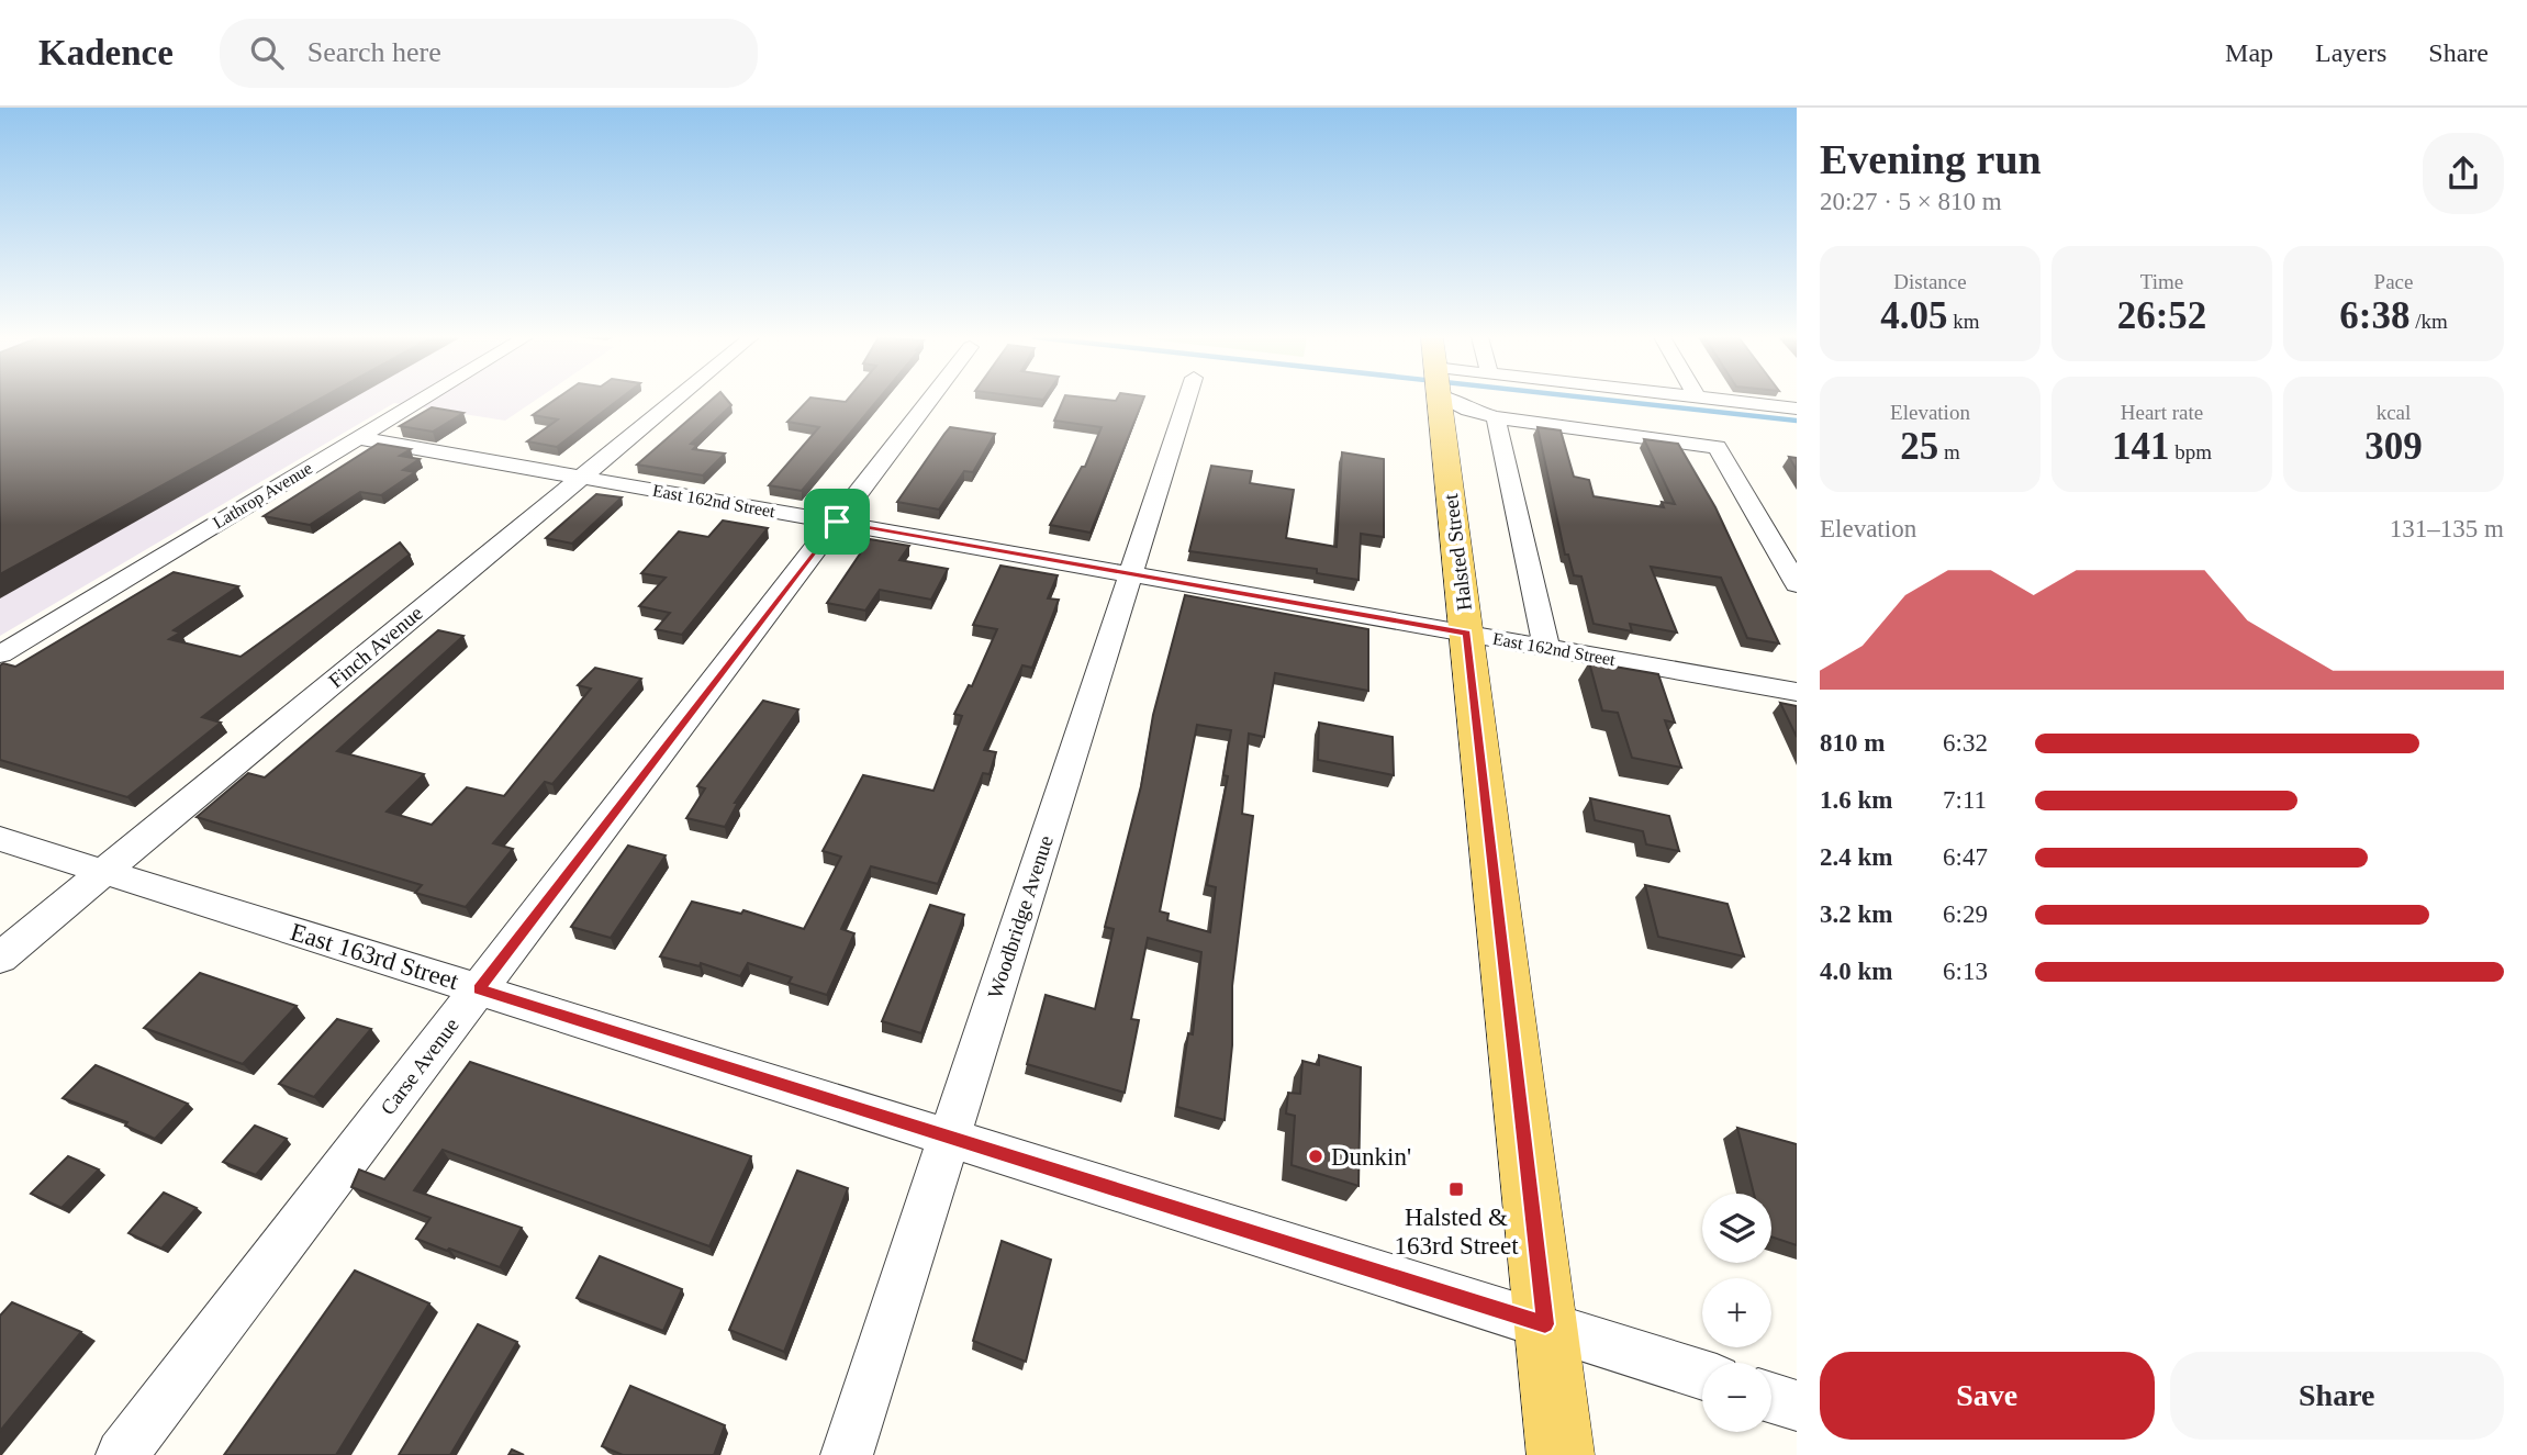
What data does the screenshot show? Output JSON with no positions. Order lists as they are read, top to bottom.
{
  "streets": {
    "main road": ["Halsted Street"],
    "street": [
      "Lathrop Avenue",
      "East 162nd Street",
      "Finch Avenue",
      "Woodbridge Avenue",
      "East 163rd Street",
      "Carse Avenue"
    ]
  },
  "crossings": [
    ["Lathrop Avenue", "East 162nd Street"],
    ["East 162nd Street", "Halsted Street"],
    ["East 162nd Street", "Finch Avenue"],
    ["East 162nd Street", "Woodbridge Avenue"],
    ["East 162nd Street", "Carse Avenue"],
    ["Halsted Street", "East 163rd Street"],
    ["Finch Avenue", "East 163rd Street"],
    ["Woodbridge Avenue", "East 163rd Street"],
    ["East 163rd Street", "Carse Avenue"]
  ],
  "places": {
    "other": ["Dunkin'"],
    "transit": ["Halsted & 163rd Street"]
  },
  "page": {
    "header": "Kadence",
    "search": "Search here",
    "nav": ["Map", "Layers", "Share"],
    "heading": ["Evening run", "20:27 · 5 × 810 m"],
    "stats": [
      ["Distance", "4.05 km"],
      ["Time", "26:52"],
      ["Pace", "6:38 /km"],
      ["Elevation", "25 m"],
      ["Heart rate", "141 bpm"],
      ["kcal", "309"]
    ],
    "chart": ["Elevation", "131–135 m"],
    "list": [
      {
        "name": "810 m",
        "note": "6:32"
      },
      {
        "name": "1.6 km",
        "note": "7:11"
      },
      {
        "name": "2.4 km",
        "note": "6:47"
      },
      {
        "name": "3.2 km",
        "note": "6:29"
      },
      {
        "name": "4.0 km",
        "note": "6:13"
      }
    ],
    "map_buttons": ["+", "−"],
    "buttons": ["Save", "Share"]
  }
}
